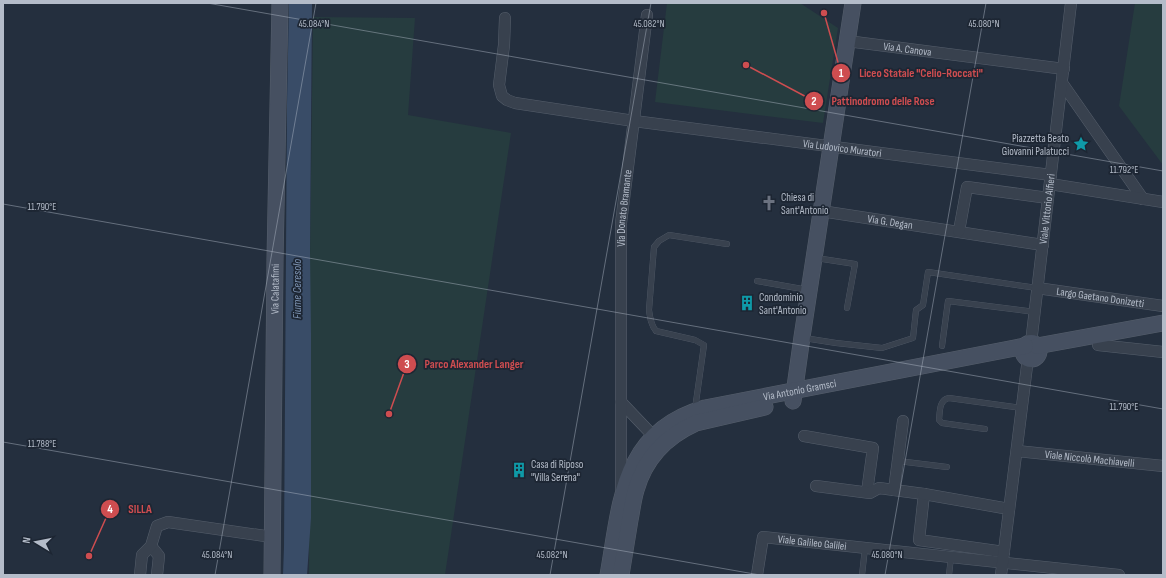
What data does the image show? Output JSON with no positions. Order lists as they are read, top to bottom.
{
  "streets": {
    "street": [
      "Via A. Canova",
      "Via Ludovico Muratori",
      "Via Donato Bramante",
      "Viale Vittorio Alfieri",
      "Via G. Degan",
      "Via Calatafimi",
      "Largo Gaetano Donizetti",
      "Via Antonio Gramsci",
      "Viale Niccolò Machiavelli",
      "Viale Galileo Galilei"
    ]
  },
  "crossings": [
    ["Via A. Canova", "Viale Vittorio Alfieri"],
    ["Via Ludovico Muratori", "Via Donato Bramante"],
    ["Via Ludovico Muratori", "Viale Vittorio Alfieri"],
    ["Via Donato Bramante", "Via Antonio Gramsci"],
    ["Viale Vittorio Alfieri", "Via G. Degan"],
    ["Viale Vittorio Alfieri", "Largo Gaetano Donizetti"],
    ["Viale Vittorio Alfieri", "Via Antonio Gramsci"],
    ["Viale Vittorio Alfieri", "Viale Niccolò Machiavelli"],
    ["Viale Vittorio Alfieri", "Viale Galileo Galilei"]
  ],
  "water": ["Fiume Ceresolo"],
  "places": {
    "other": [
      "Liceo Statale \"Celio-Roccati\"",
      "Pattinodromo delle Rose",
      "Parco Alexander Langer",
      "SILLA"
    ],
    "place": ["Piazzetta Beato Giovanni Palatucci"],
    "church": ["Chiesa di Sant'Antonio"],
    "building": ["Condominio Sant'Antonio", "Casa di Riposo \"Villa Serena\""]
  },
  "north": "left",
  "coordinates": [
    "45.084°N",
    "45.082°N",
    "45.080°N",
    "11.792°E",
    "11.790°E",
    "11.788°E"
  ]
}
